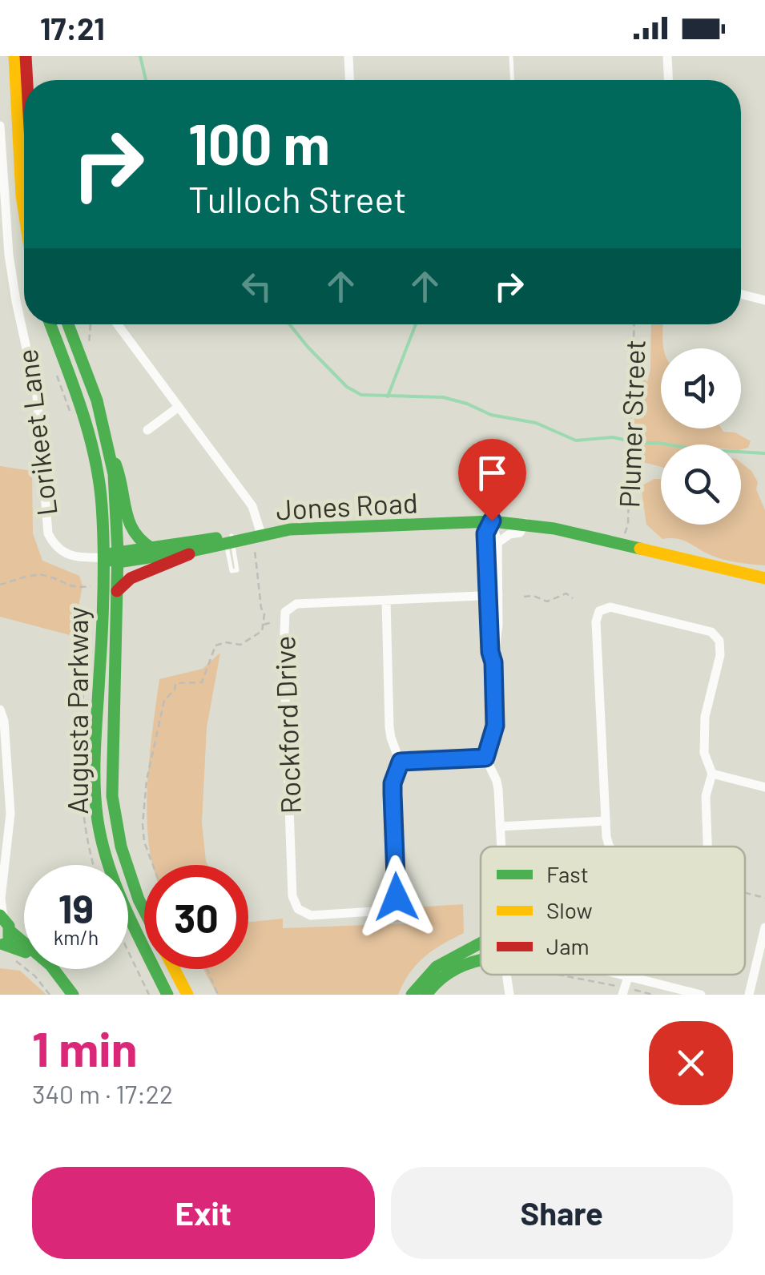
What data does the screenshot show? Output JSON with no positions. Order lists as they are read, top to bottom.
{
  "streets": {
    "main road": ["Jones Road", "Augusta Parkway"],
    "street": ["Lorikeet Lane", "Rockford Drive"],
    "path": ["Plumer Street"]
  },
  "crossings": [
    ["Lorikeet Lane", "Jones Road"],
    ["Lorikeet Lane", "Augusta Parkway"],
    ["Jones Road", "Augusta Parkway"]
  ],
  "legend": ["Fast", "Slow", "Jam"],
  "page": {
    "status": "17:21",
    "turn": ["100 m", "Tulloch Street"],
    "speed": "19 km/h",
    "limit": "30",
    "heading": ["1 min", "340 m · 17:22"],
    "buttons": ["Exit", "Share"]
  }
}
